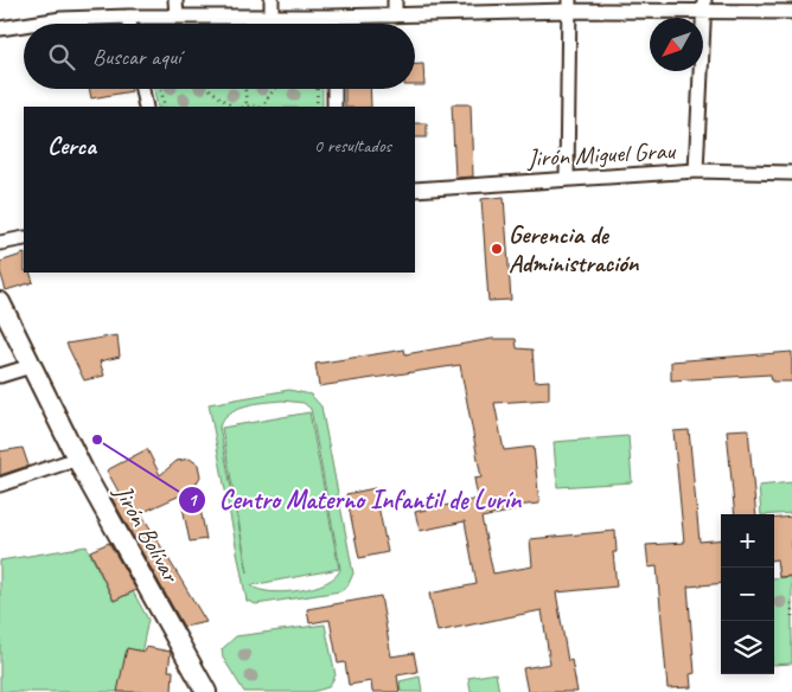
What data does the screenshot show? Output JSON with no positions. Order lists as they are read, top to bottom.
{
  "streets": {
    "street": ["Jirón Miguel Grau", "Jirón Bolívar"]
  },
  "places": ["Gerencia de Administración", "Centro Materno Infantil de Lurín"],
  "north": "bottom left",
  "page": {
    "search": "Buscar aquí",
    "heading": ["Cerca", "0 resultados"],
    "map_buttons": ["+", "−"]
  }
}
